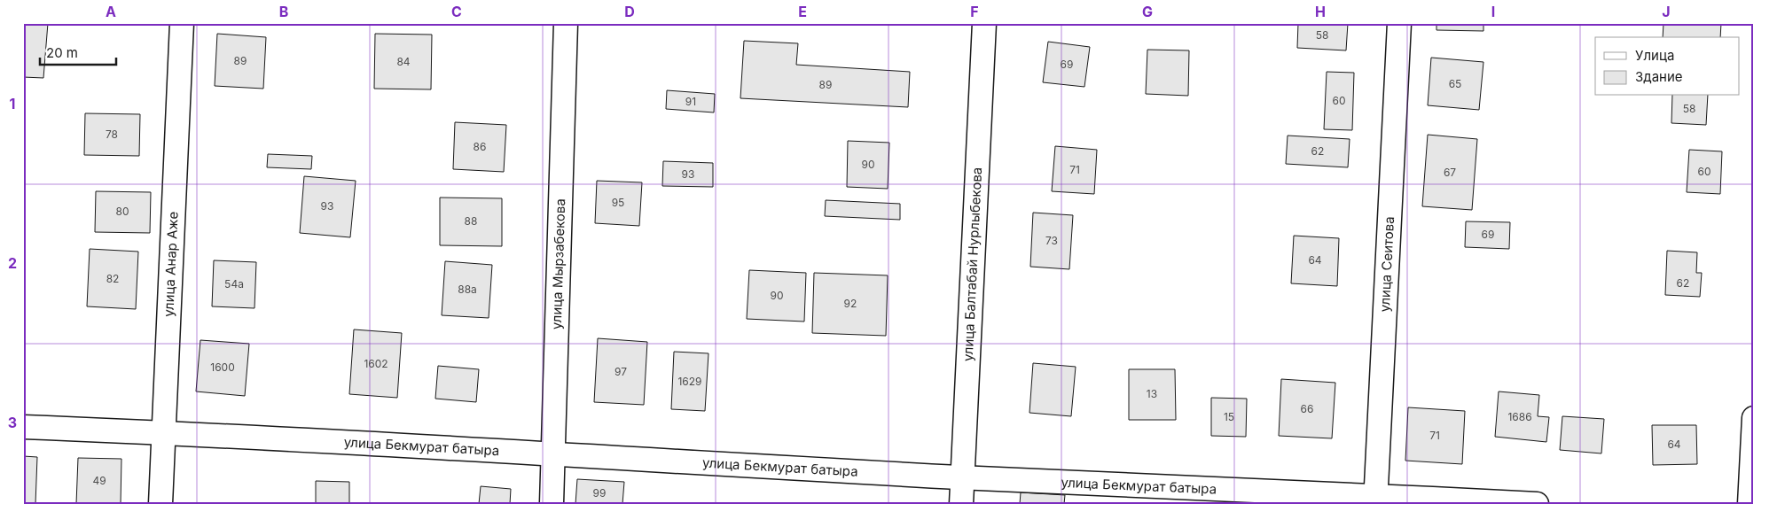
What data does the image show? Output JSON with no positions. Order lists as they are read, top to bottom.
{
  "streets": {
    "street": [
      "улица Сеитова",
      "улица Анар Аже",
      "улица Мырзабекова",
      "улица Балтабай Нурлыбекова",
      "улица Бекмурат батыра"
    ]
  },
  "crossings": [
    ["улица Сеитова", "улица Бекмурат батыра"],
    ["улица Анар Аже", "улица Бекмурат батыра"],
    ["улица Мырзабекова", "улица Бекмурат батыра"],
    ["улица Балтабай Нурлыбекова", "улица Бекмурат батыра"]
  ],
  "house_numbers": [
    "58",
    "89",
    "84",
    "69",
    "65",
    "89",
    "60",
    "91",
    "58",
    "78",
    "86",
    "62",
    "90",
    "71",
    "60",
    "67",
    "93",
    "95",
    "93",
    "80",
    "88",
    "69",
    "73",
    "64",
    "82",
    "62",
    "54а",
    "88а",
    "90",
    "92",
    "1602",
    "1600",
    "97",
    "1629",
    "13",
    "66",
    "15",
    "1686",
    "71",
    "64",
    "49",
    "99"
  ],
  "legend": ["Улица", "Здание"],
  "scale_bar": "20 m",
  "grid": {
    "columns": [
      "A",
      "B",
      "C",
      "D",
      "E",
      "F",
      "G",
      "H",
      "I",
      "J"
    ],
    "rows": ["1", "2", "3"]
  }
}
